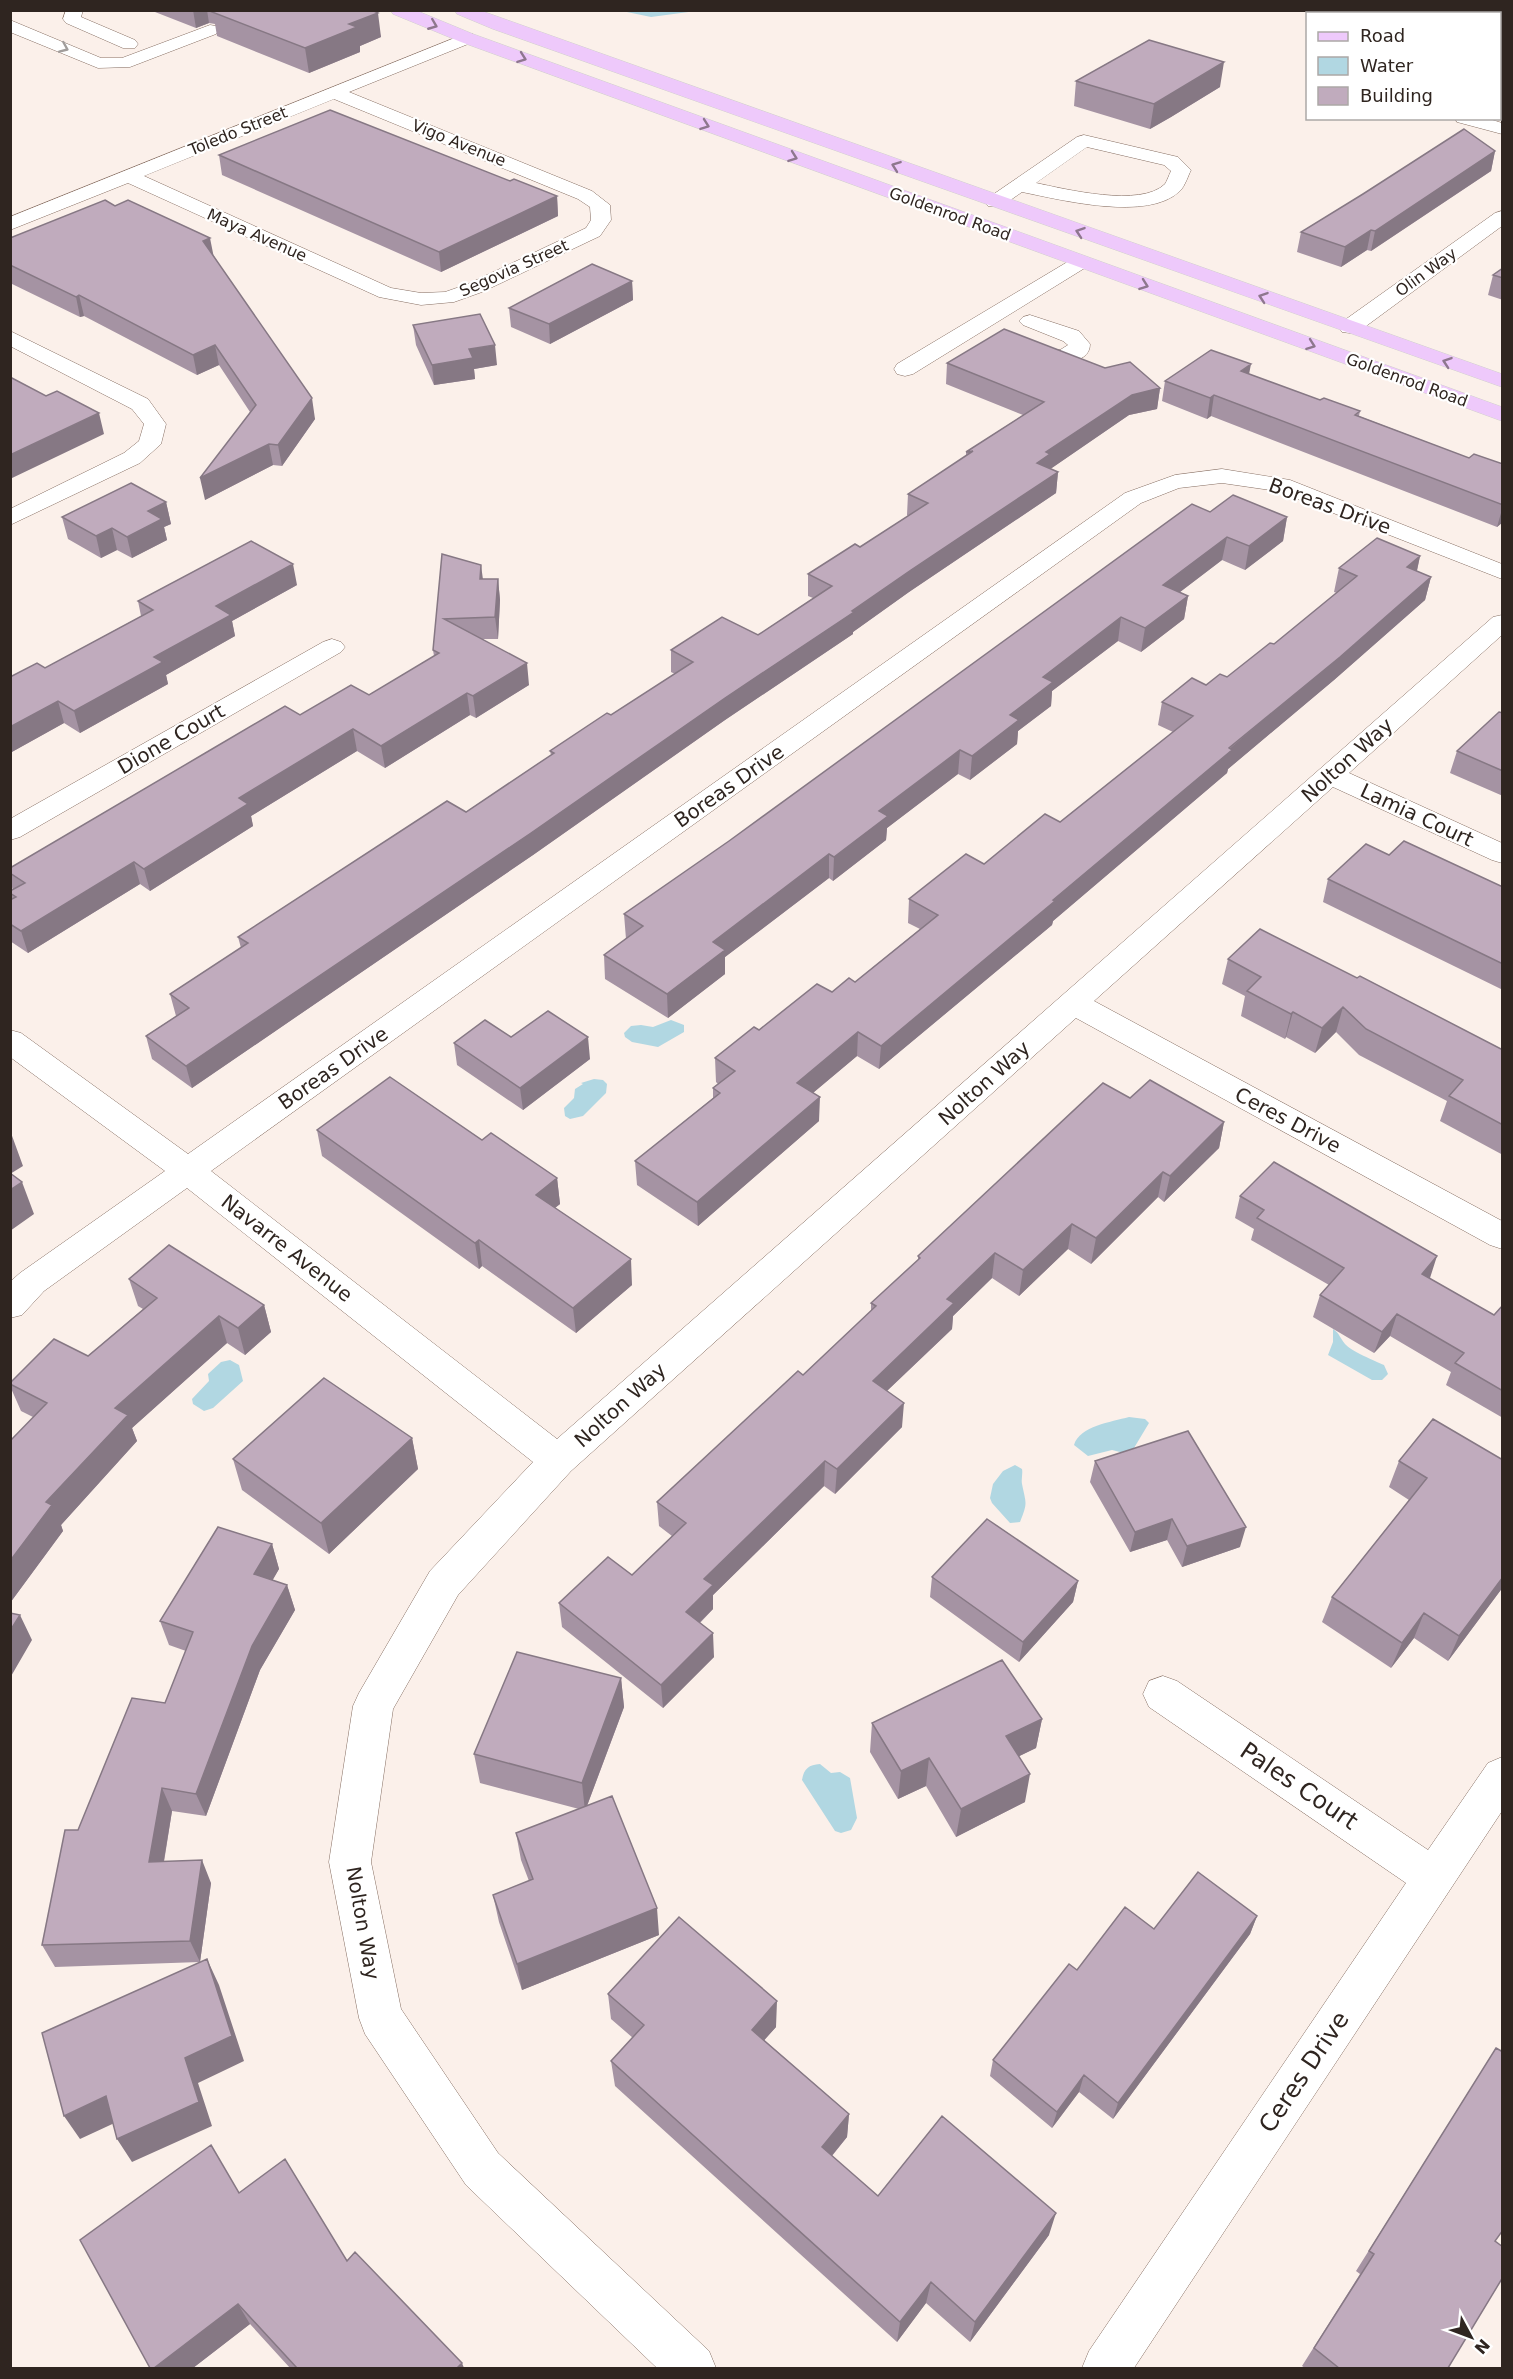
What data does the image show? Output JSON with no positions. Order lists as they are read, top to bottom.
{
  "streets": {
    "main road": ["Goldenrod Road"],
    "street": [
      "Toledo Street",
      "Vigo Avenue",
      "Maya Avenue",
      "Segovia Street",
      "Olin Way",
      "Boreas Drive",
      "Dione Court",
      "Nolton Way",
      "Lamia Court",
      "Ceres Drive",
      "Navarre Avenue",
      "Pales Court"
    ]
  },
  "crossings": [
    ["Toledo Street", "Vigo Avenue"],
    ["Toledo Street", "Goldenrod Road"],
    ["Toledo Street", "Maya Avenue"],
    ["Vigo Avenue", "Segovia Street"],
    ["Goldenrod Road", "Olin Way"],
    ["Maya Avenue", "Segovia Street"],
    ["Boreas Drive", "Navarre Avenue"],
    ["Nolton Way", "Lamia Court"],
    ["Nolton Way", "Ceres Drive"],
    ["Nolton Way", "Navarre Avenue"],
    ["Ceres Drive", "Pales Court"]
  ],
  "legend": ["Road", "Water", "Building"],
  "north": "bottom right"
}
